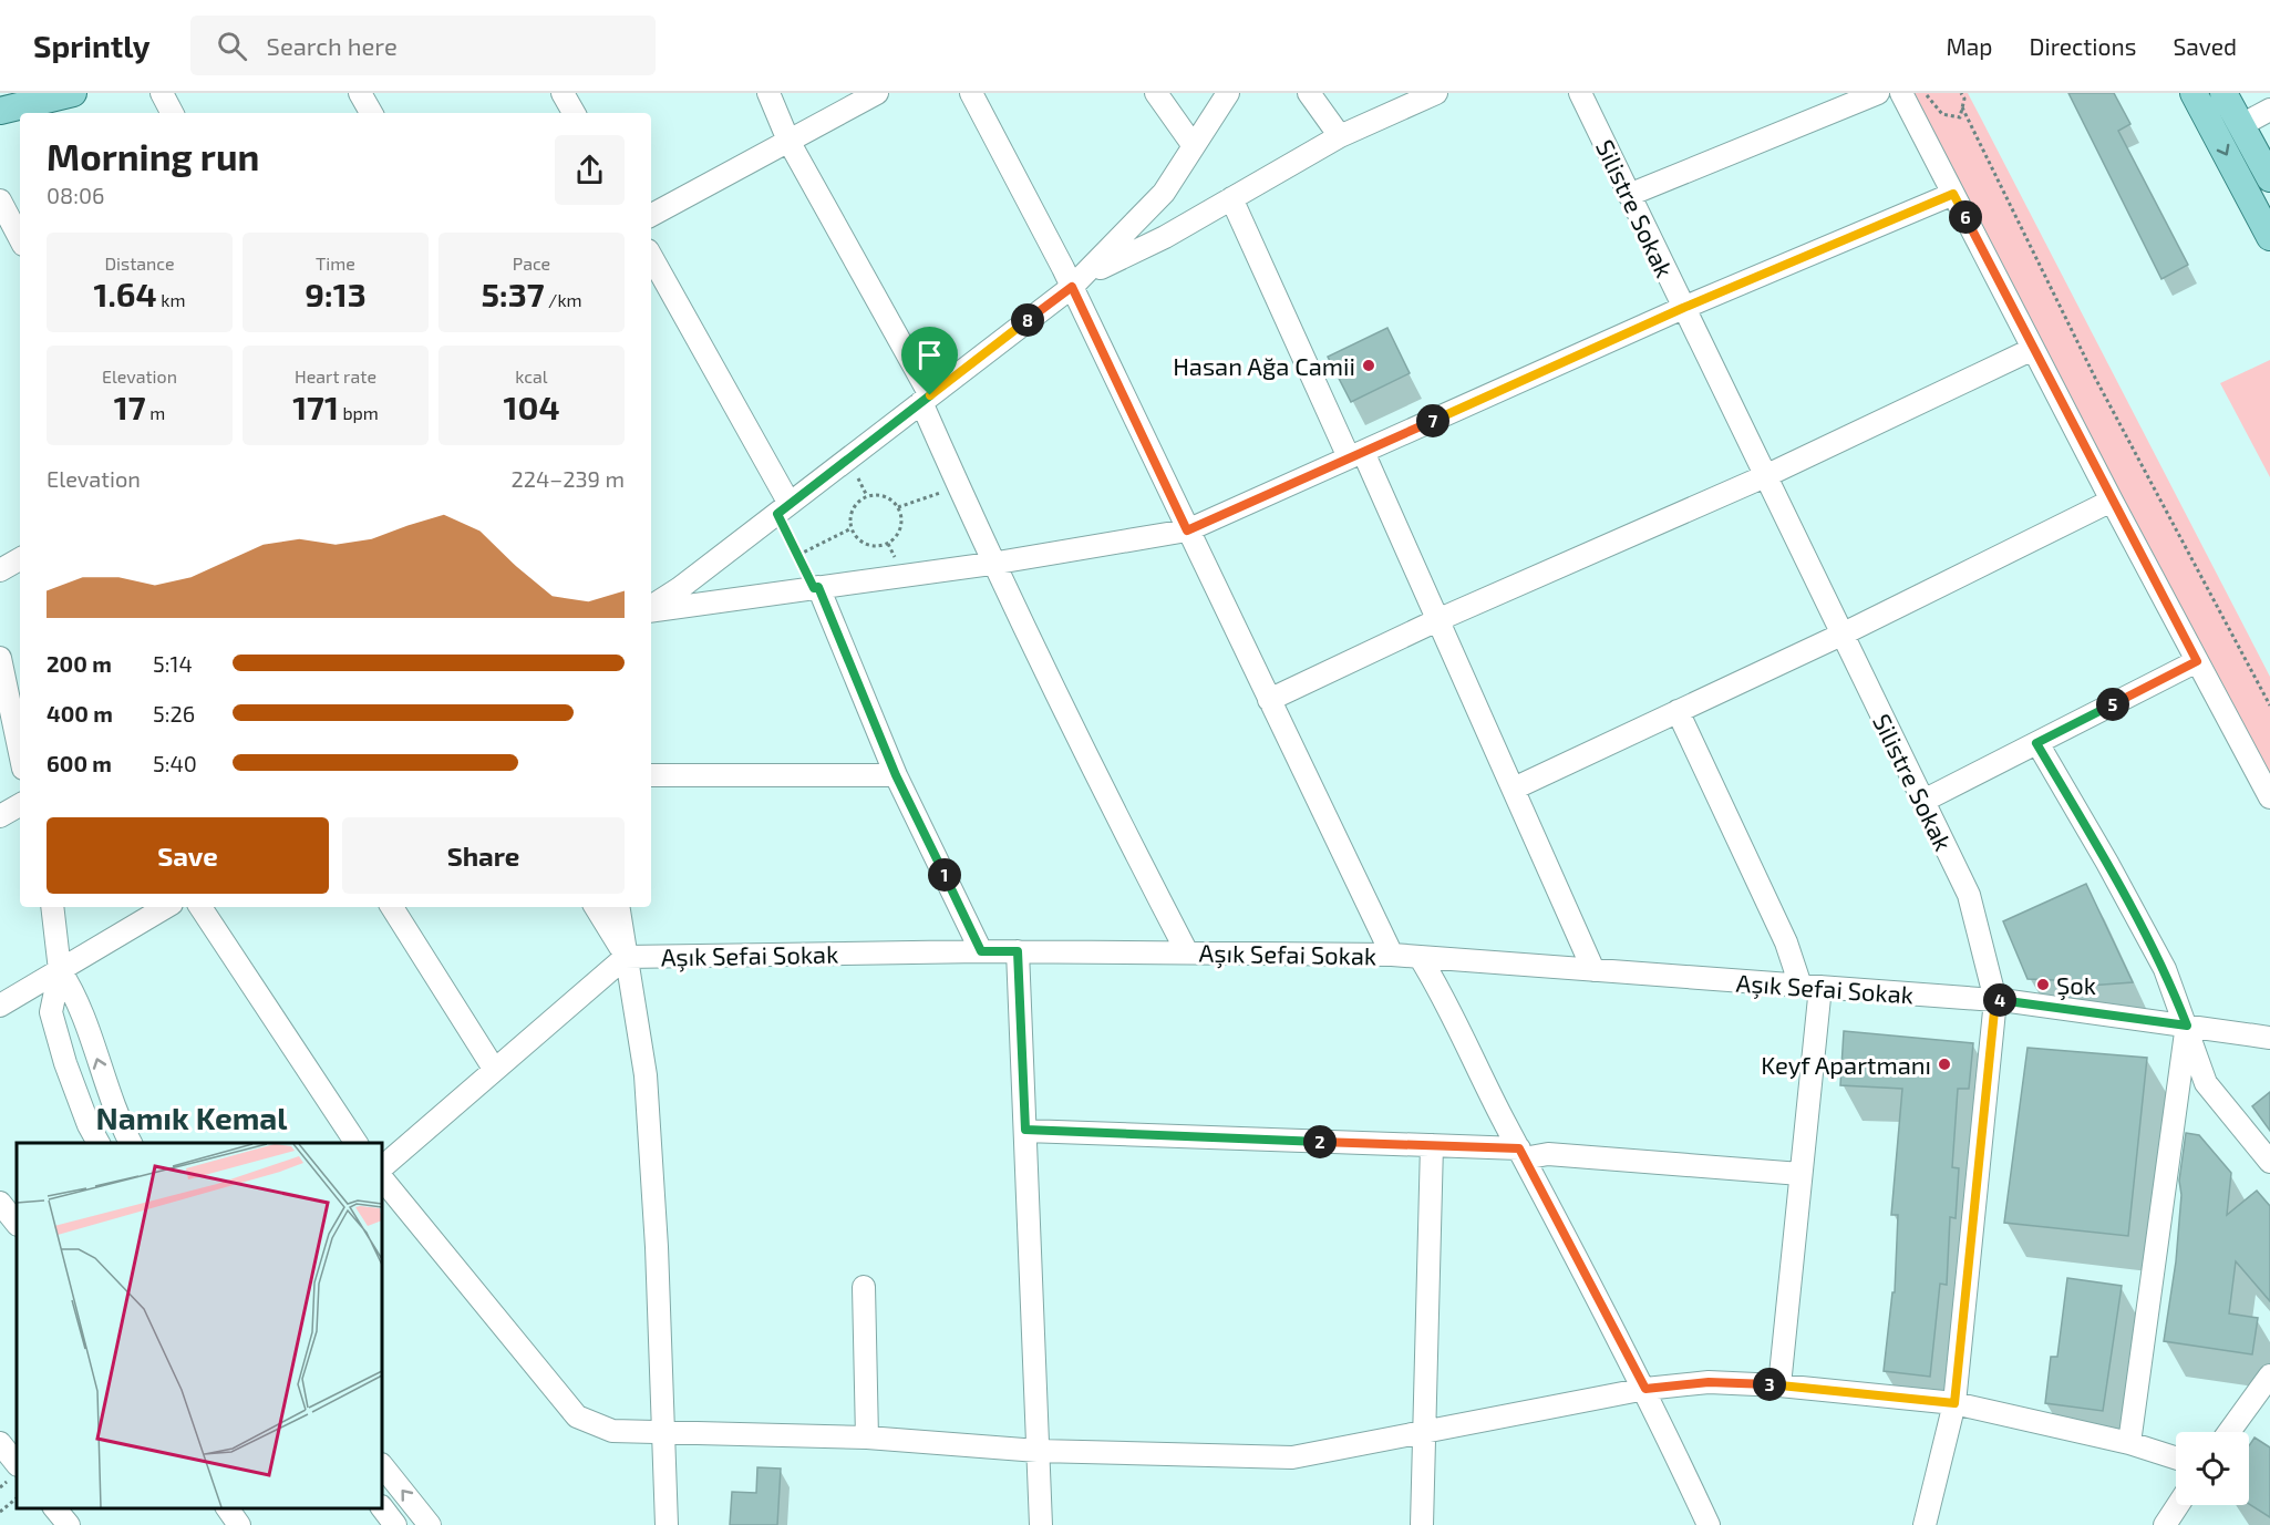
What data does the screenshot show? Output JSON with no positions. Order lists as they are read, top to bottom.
{
  "streets": {
    "street": ["Silistre Sokak", "Aşık Sefai Sokak"]
  },
  "crossings": [
    ["Silistre Sokak", "Aşık Sefai Sokak"]
  ],
  "districts": ["Namık Kemal"],
  "places": ["Hasan Ağa Camii", "Şok", "Keyf Apartmanı"],
  "page": {
    "header": "Sprintly",
    "search": "Search here",
    "nav": ["Map", "Directions", "Saved"],
    "heading": ["Morning run", "08:06"],
    "pins": [
      "6",
      "8",
      "7",
      "5",
      "1",
      "4",
      "2",
      "3"
    ],
    "stats": [
      ["Distance", "1.64 km"],
      ["Time", "9:13"],
      ["Pace", "5:37 /km"],
      ["Elevation", "17 m"],
      ["Heart rate", "171 bpm"],
      ["kcal", "104"]
    ],
    "chart": ["Elevation", "224–239 m"],
    "list": [
      {
        "name": "200 m",
        "note": "5:14"
      },
      {
        "name": "400 m",
        "note": "5:26"
      },
      {
        "name": "600 m",
        "note": "5:40"
      }
    ],
    "buttons": ["Save", "Share"]
  }
}
